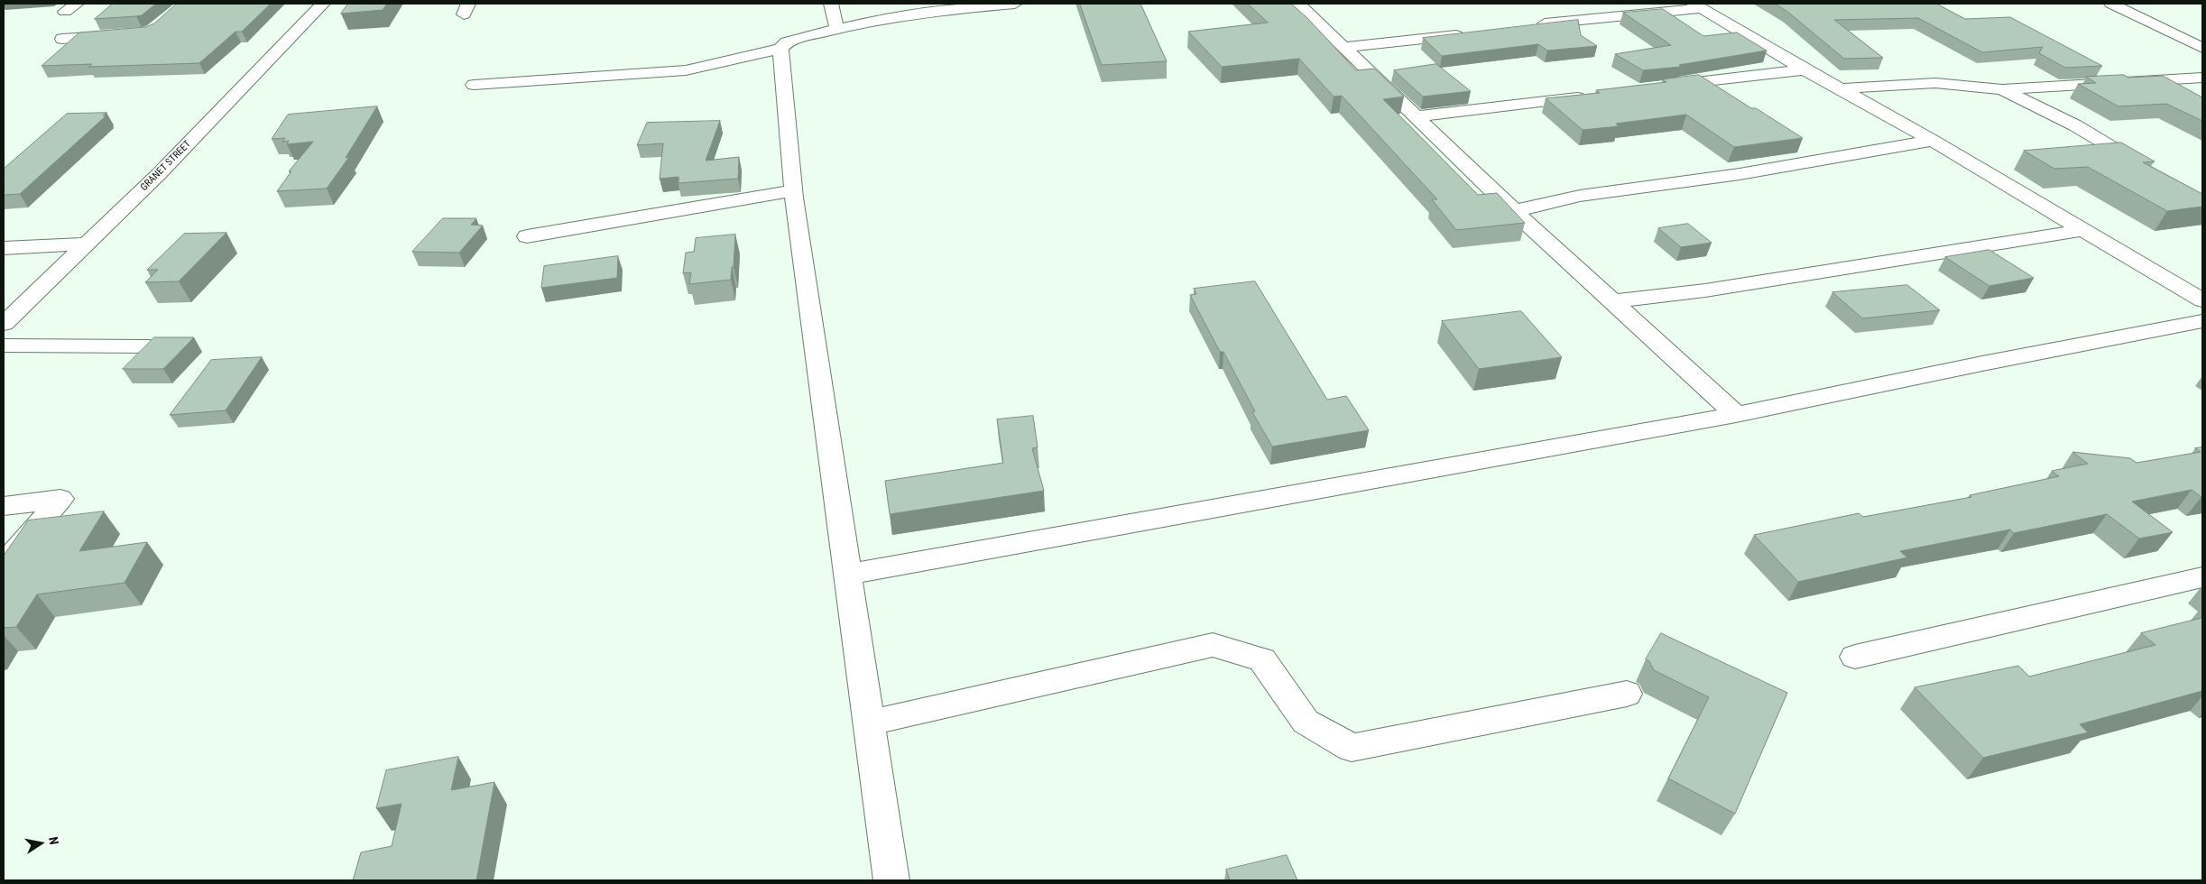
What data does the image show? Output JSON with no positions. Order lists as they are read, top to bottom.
{
  "streets": {
    "street": ["GRANET STREET"]
  },
  "north": "right"
}
